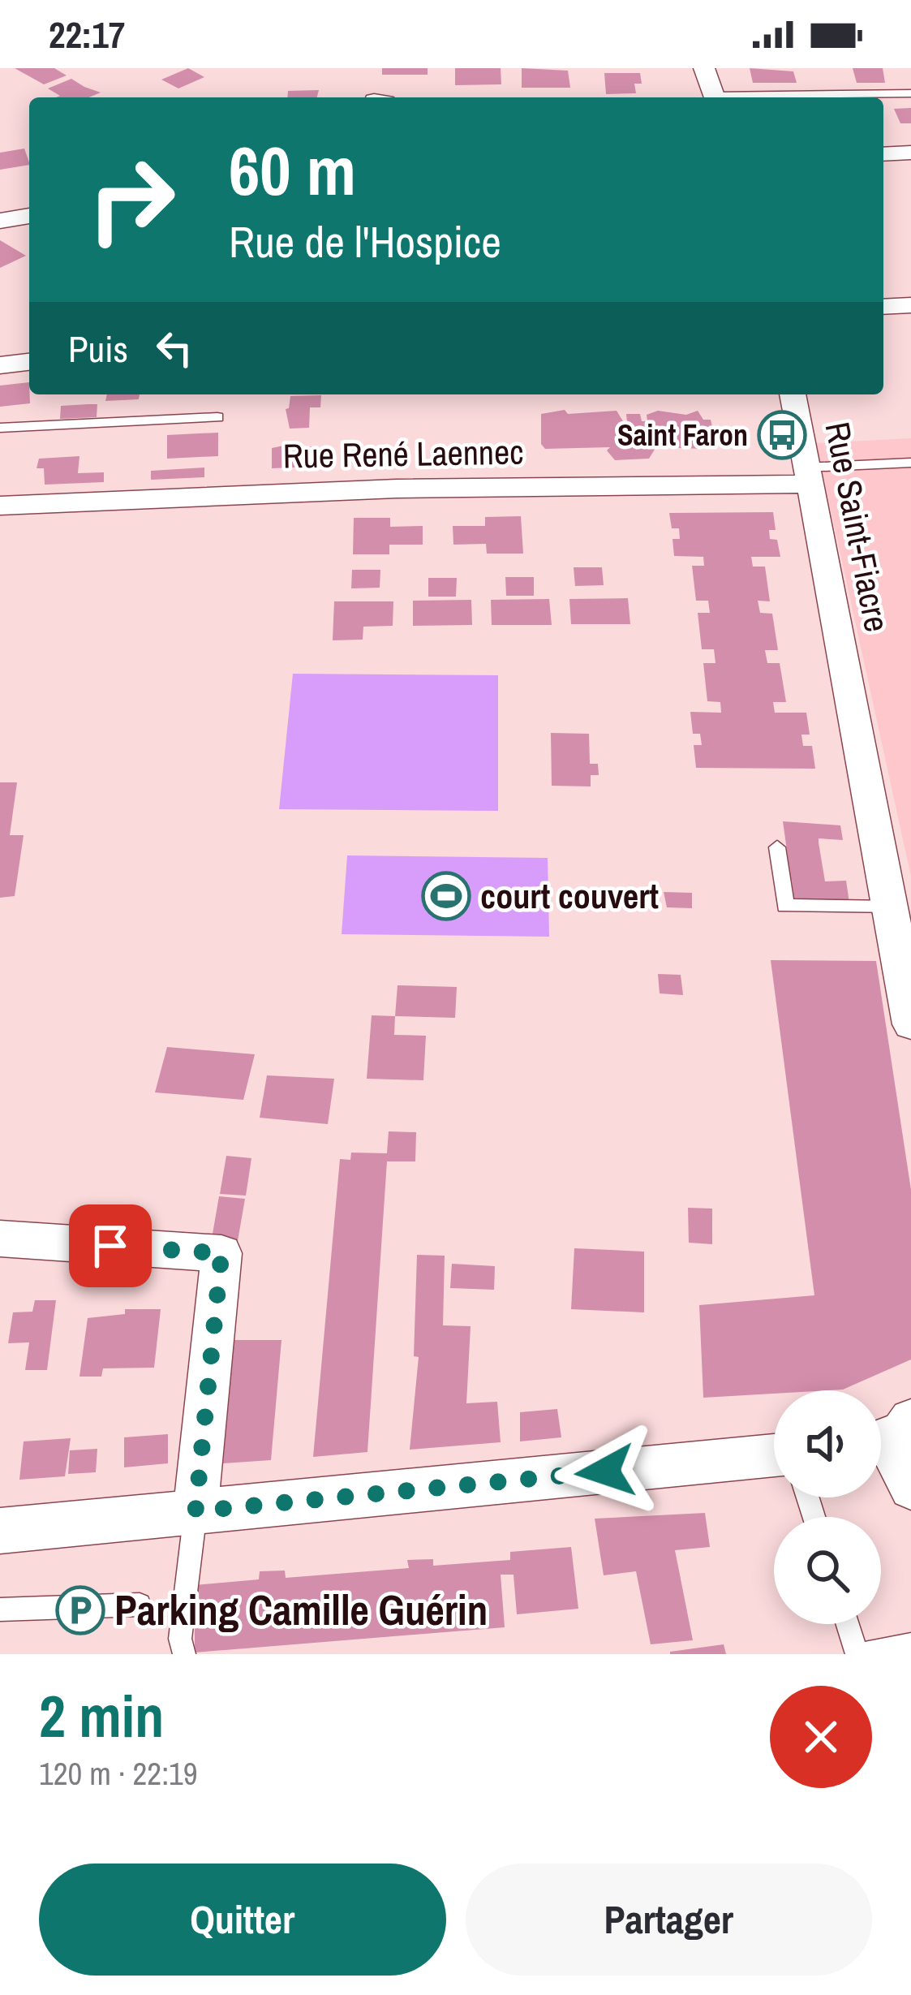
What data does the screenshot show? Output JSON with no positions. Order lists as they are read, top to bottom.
{
  "streets": {
    "street": ["Rue René Laennec", "Rue Saint-Fiacre"]
  },
  "crossings": [
    ["Rue René Laennec", "Rue Saint-Fiacre"]
  ],
  "places": {
    "bus stop": ["Saint Faron"],
    "sports": ["court couvert"],
    "parking": ["Parking Camille Guérin"]
  },
  "page": {
    "status": "22:17",
    "turn": ["60 m", "Rue de l'Hospice"],
    "then": "Puis",
    "heading": ["2 min", "120 m · 22:19"],
    "buttons": ["Quitter", "Partager"]
  }
}
